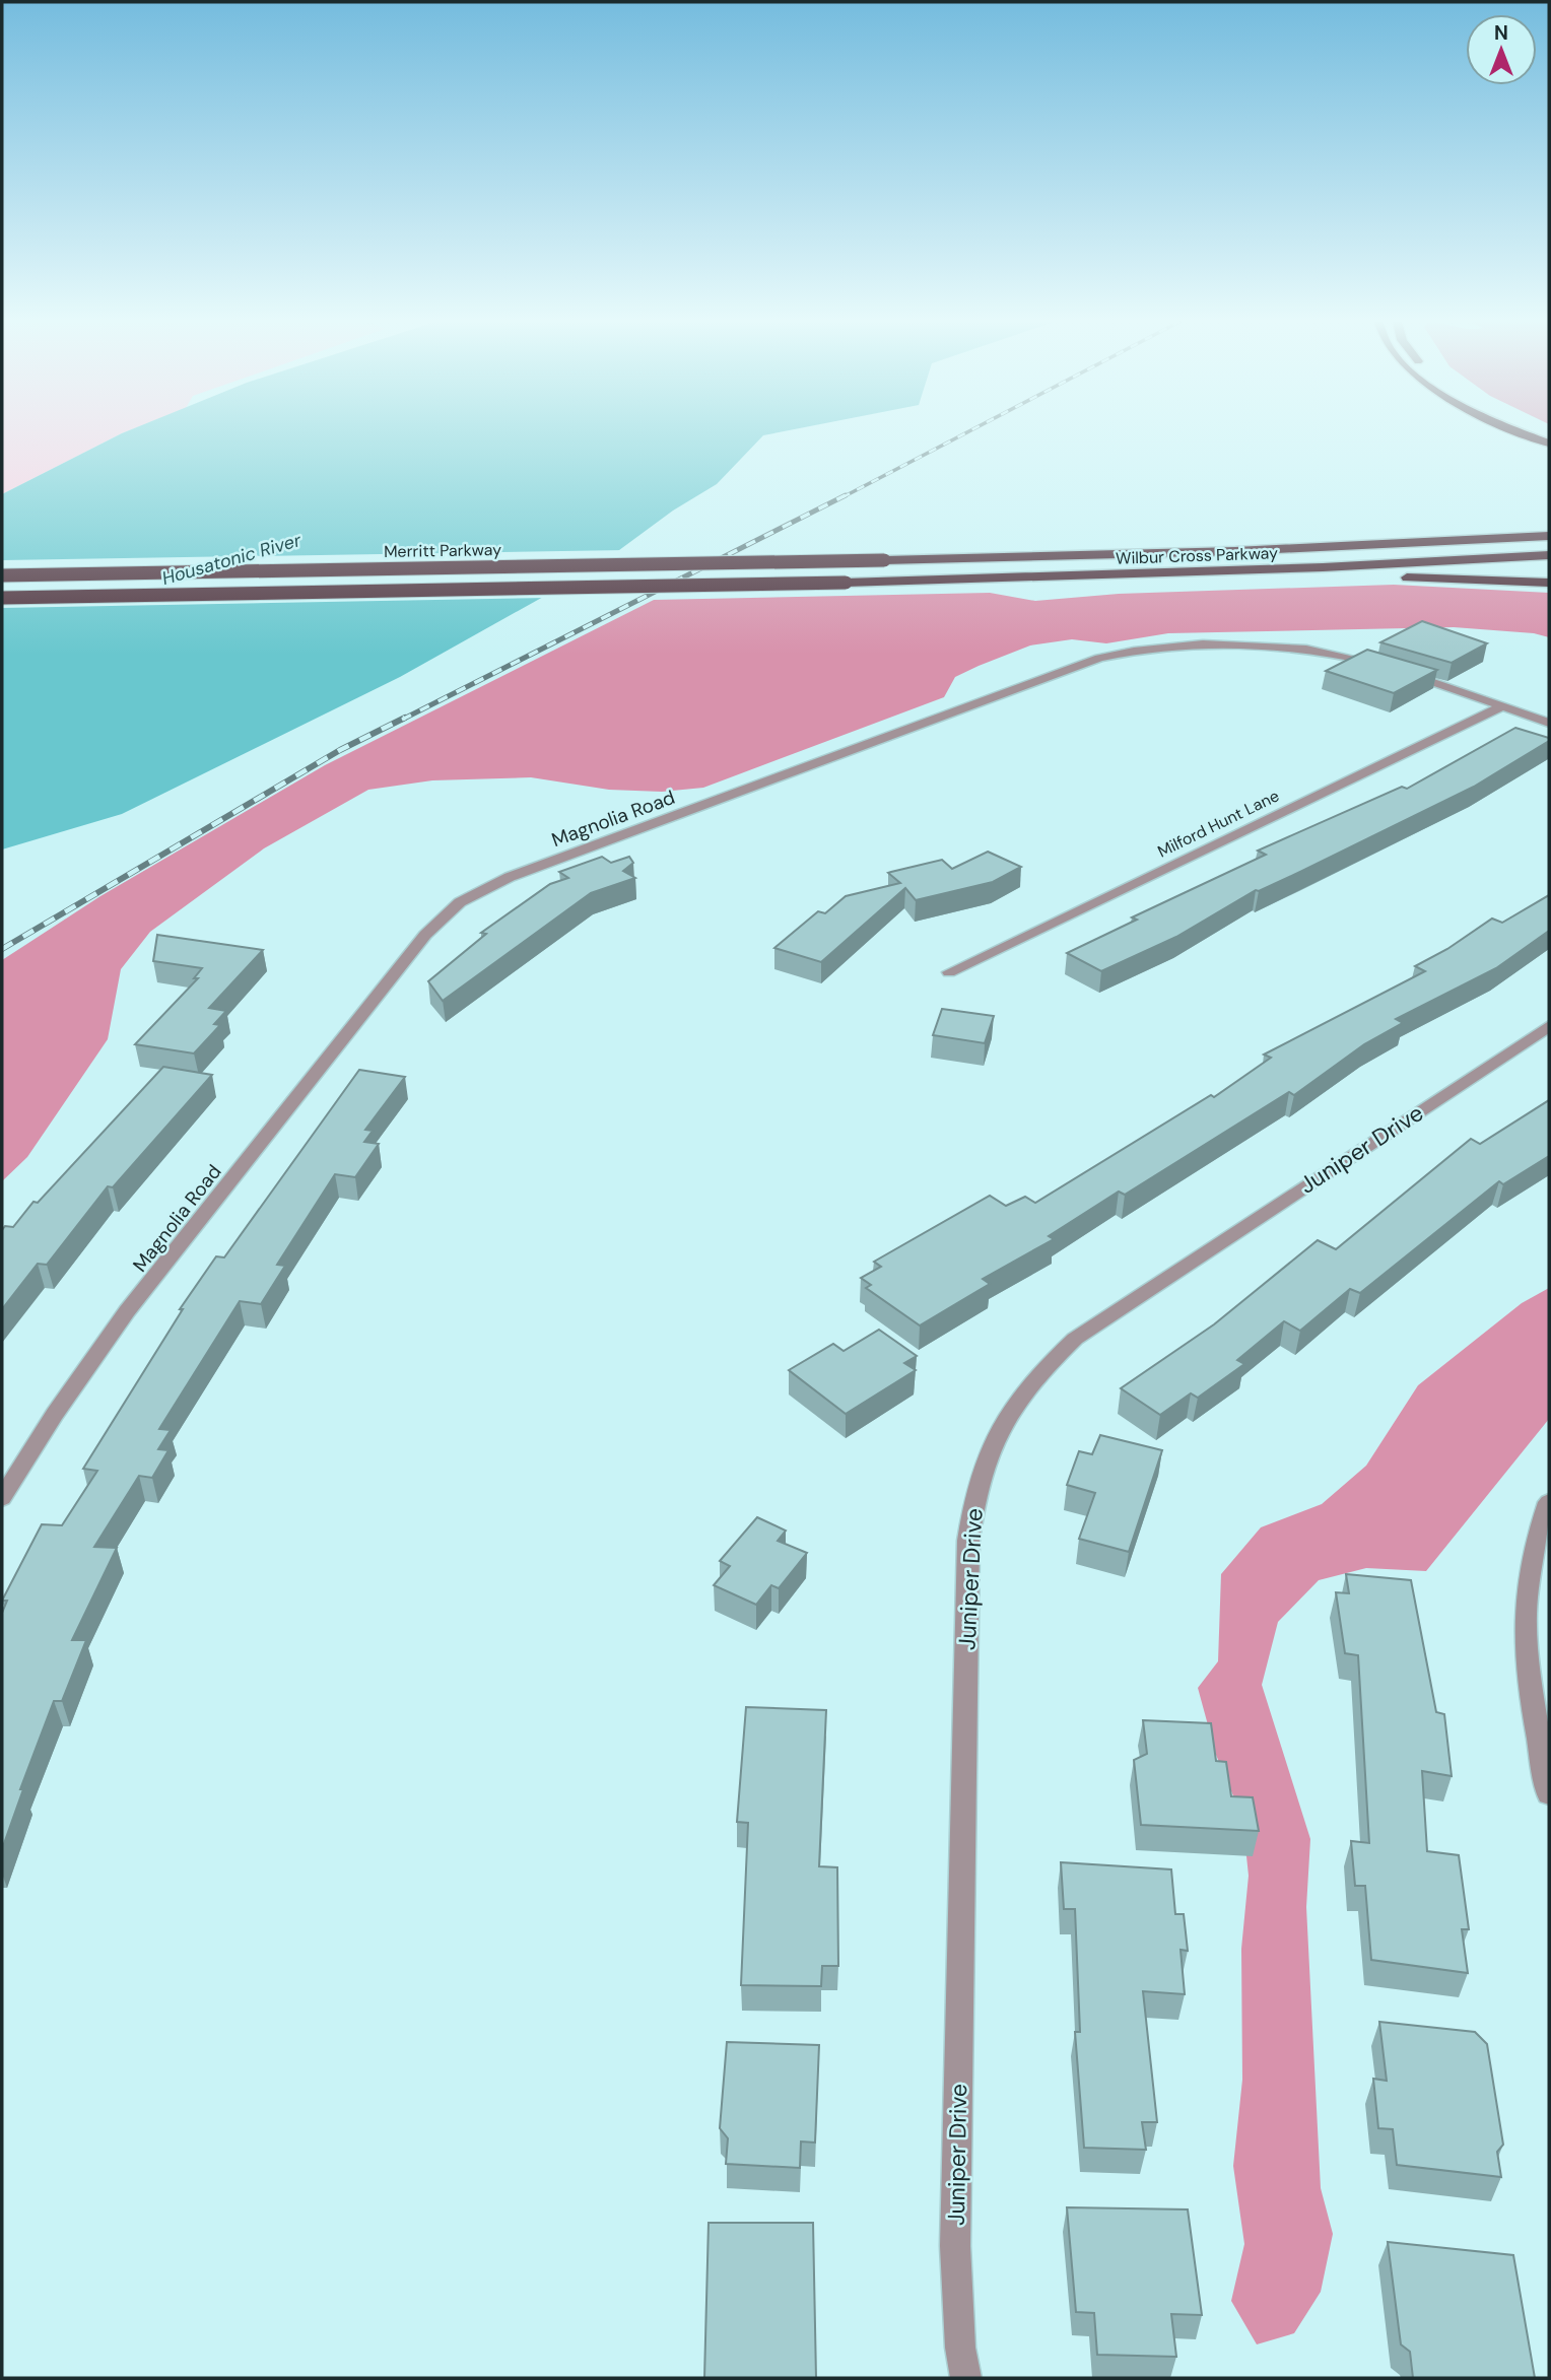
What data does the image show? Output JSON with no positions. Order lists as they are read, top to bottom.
{
  "streets": {
    "highway": ["Merritt Parkway", "Wilbur Cross Parkway"],
    "street": ["Magnolia Road", "Milford Hunt Lane", "Juniper Drive"]
  },
  "crossings": [
    ["Merritt Parkway", "Wilbur Cross Parkway"],
    ["Magnolia Road", "Milford Hunt Lane"]
  ],
  "water": ["Housatonic River"],
  "north": "top"
}
